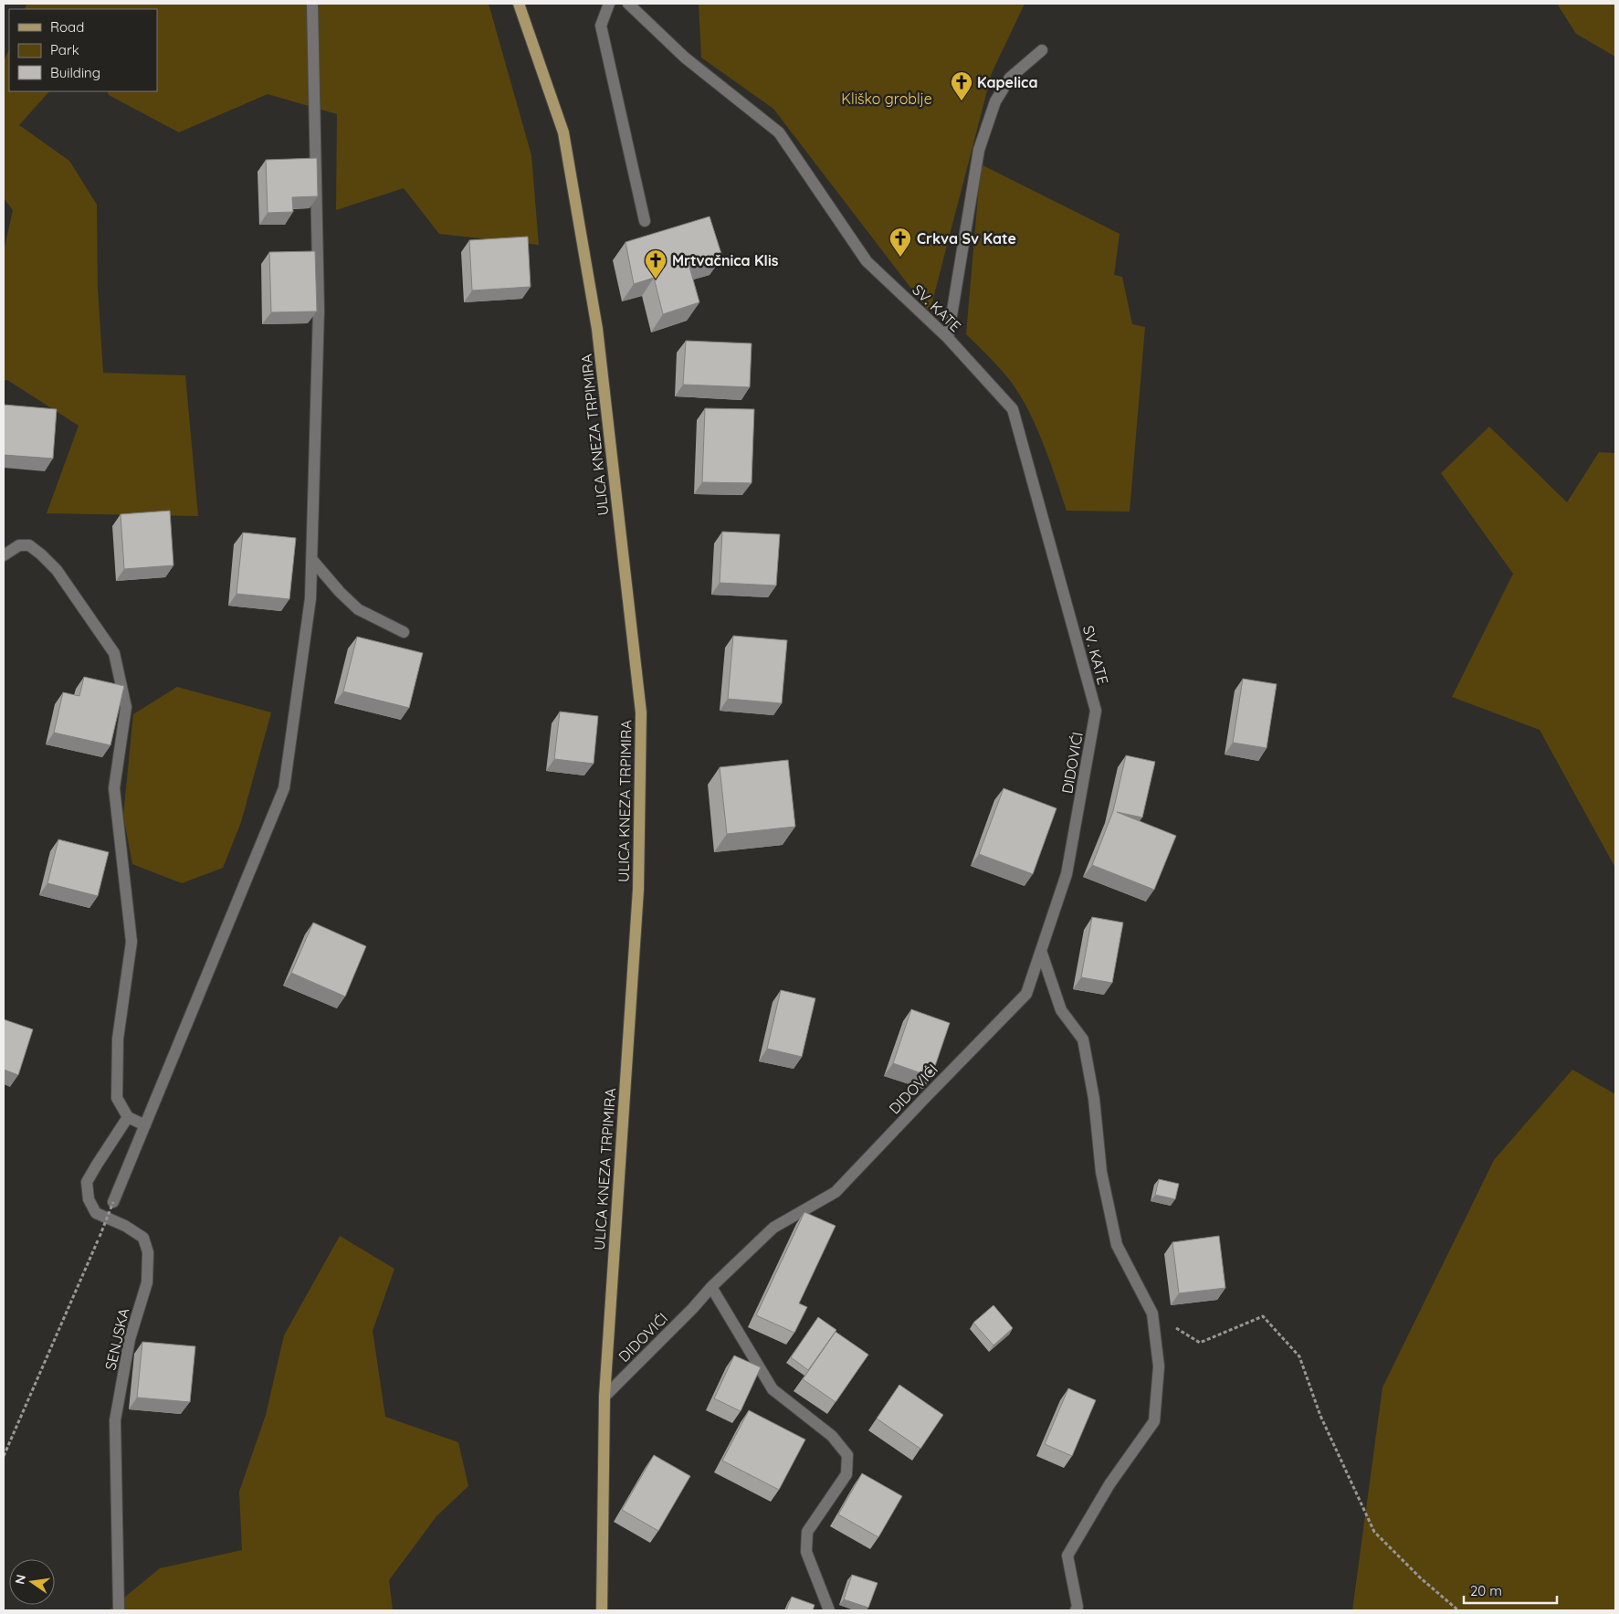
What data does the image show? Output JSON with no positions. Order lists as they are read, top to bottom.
{
  "streets": {
    "main road": ["ULICA KNEZA TRPIMIRA"],
    "street": ["SV. KATE", "DIDOVIĆI", "SENJSKA"]
  },
  "crossings": [
    ["SV. KATE", "DIDOVIĆI"],
    ["ULICA KNEZA TRPIMIRA", "DIDOVIĆI"]
  ],
  "parks": ["Kliško groblje"],
  "places": {
    "church": ["Kapelica", "Crkva Sv Kate", "Mrtvačnica Klis"]
  },
  "legend": ["Road", "Park", "Building"],
  "scale_bar": "20 m",
  "north": "left"
}
